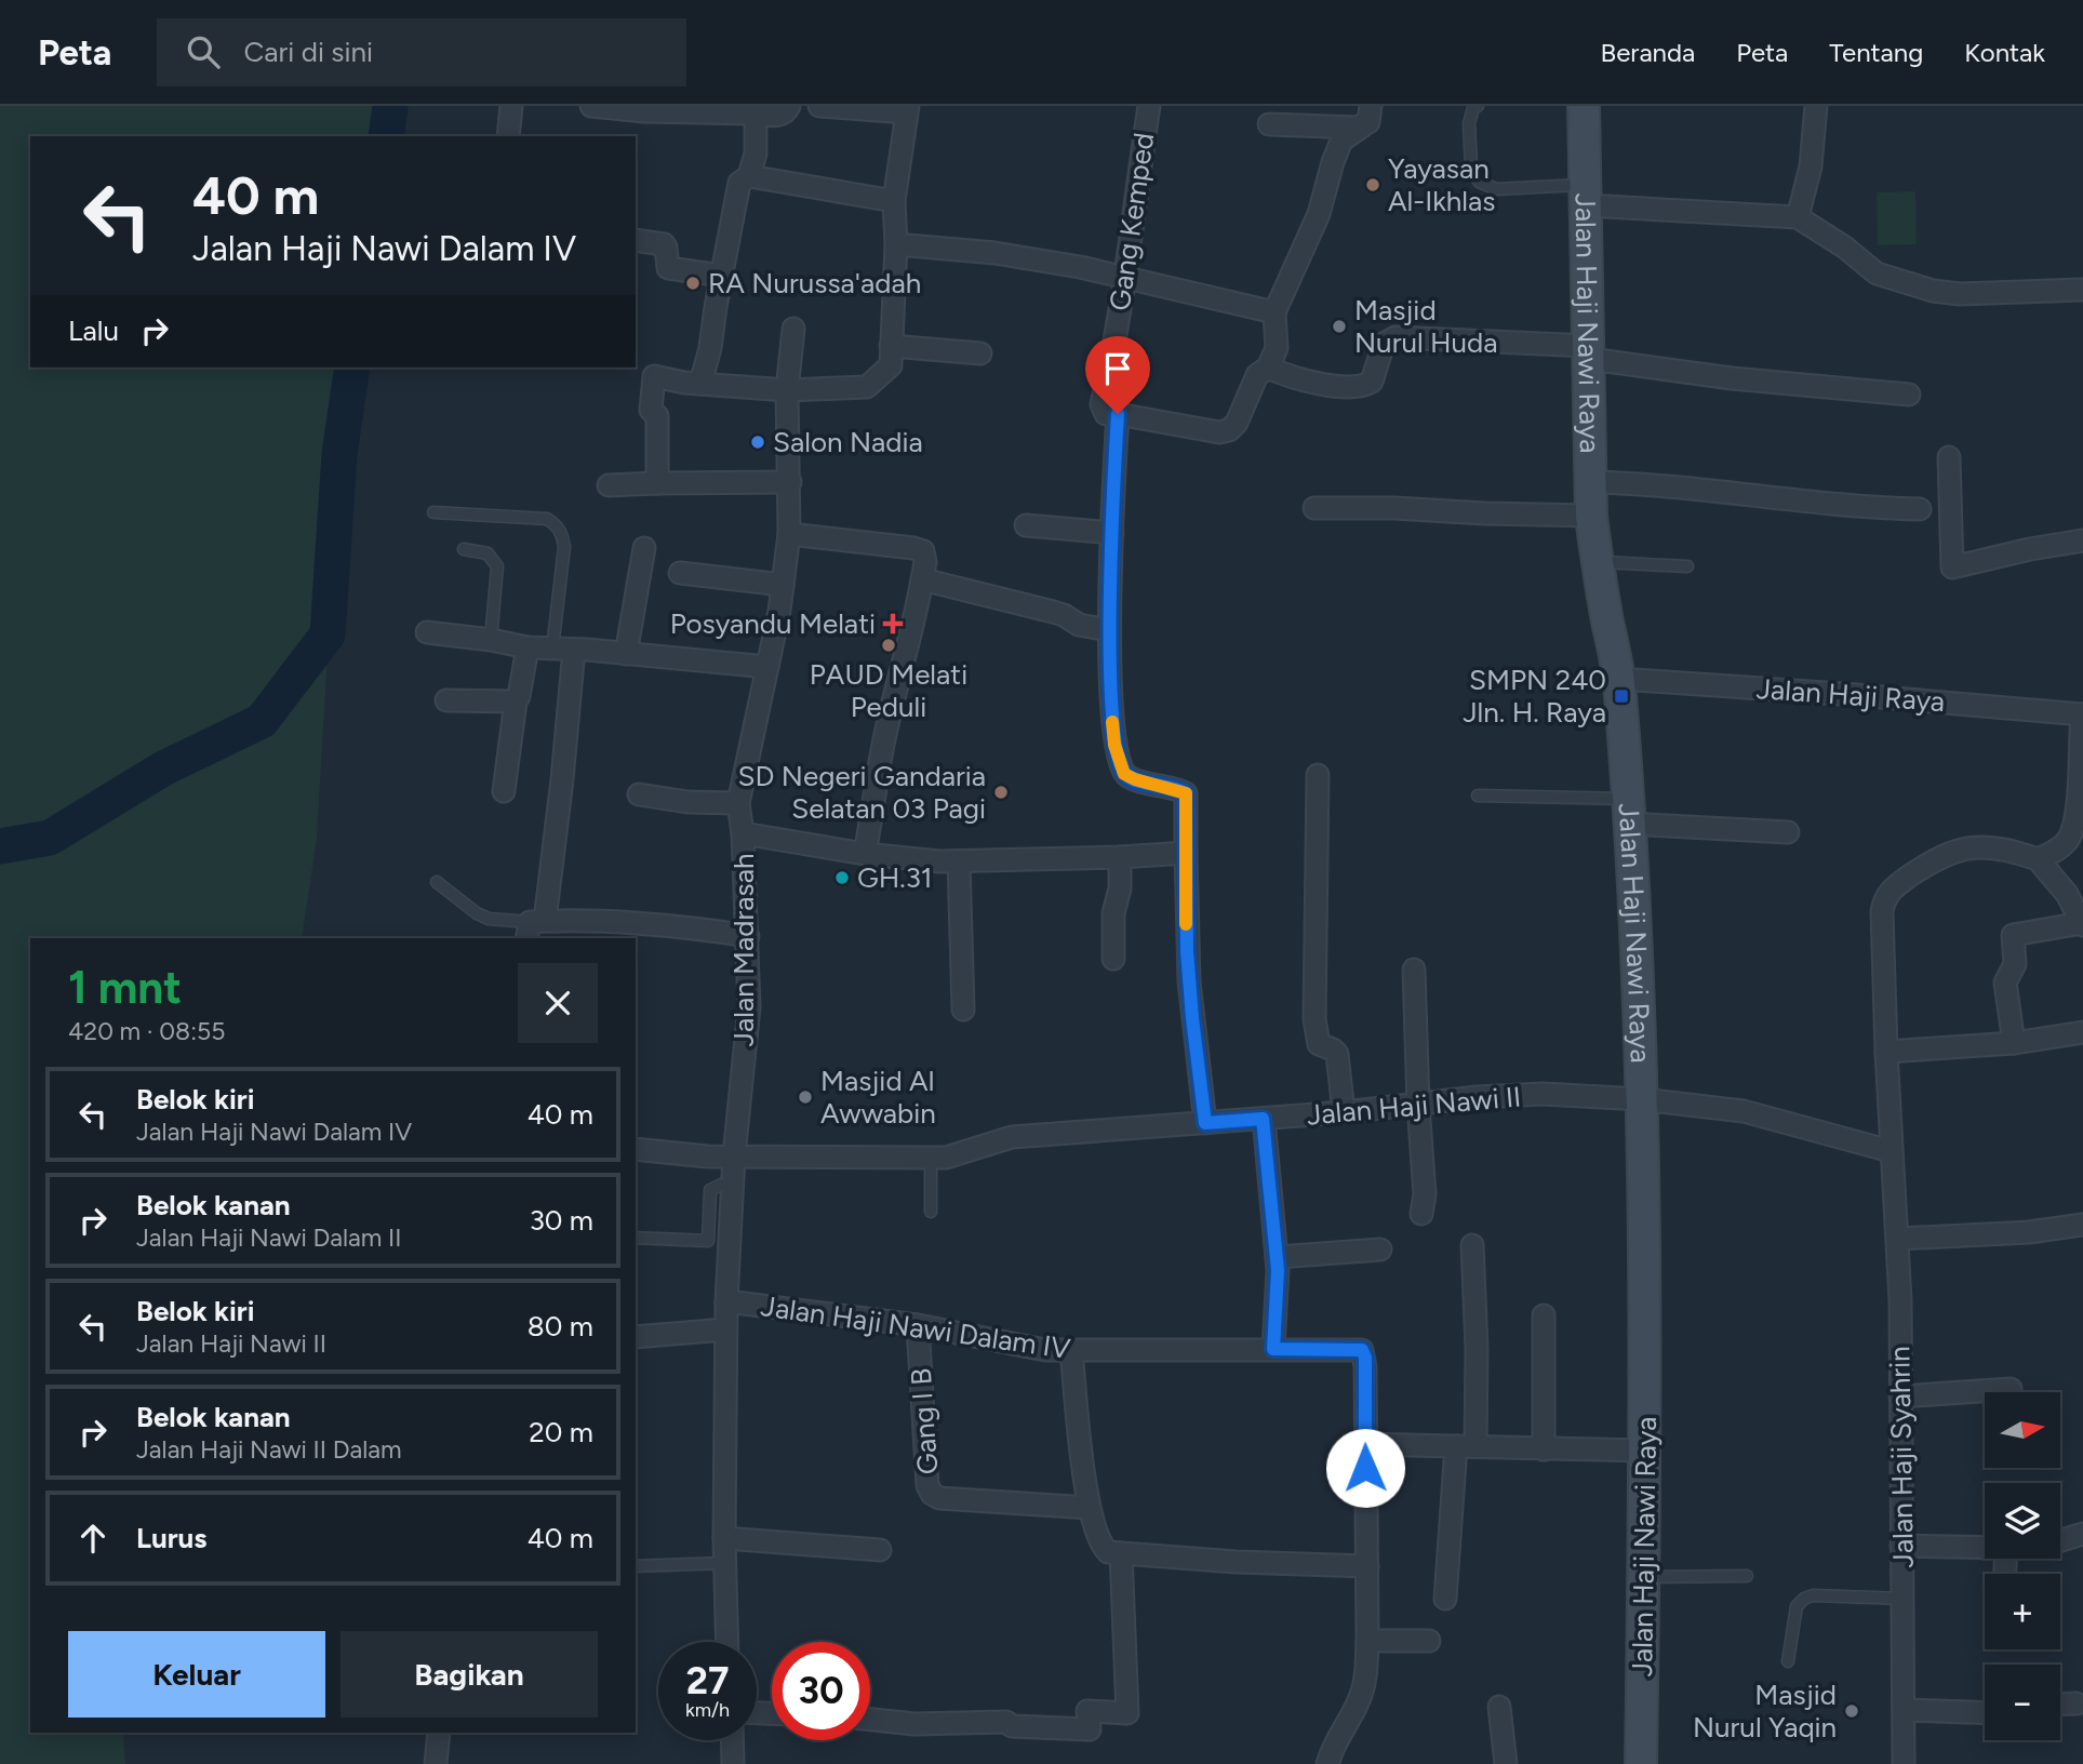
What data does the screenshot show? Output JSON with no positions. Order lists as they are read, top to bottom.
{
  "streets": {
    "street": [
      "Gang Kemped",
      "Jalan Haji Nawi Raya",
      "Jalan Haji Raya",
      "Jalan Madrasah",
      "Jalan Haji Nawi II",
      "Jalan Haji Nawi Dalam IV",
      "Gang I B",
      "Jalan Haji Syahrin"
    ]
  },
  "crossings": [
    ["Jalan Haji Nawi Raya", "Jalan Haji Raya"],
    ["Jalan Haji Nawi Raya", "Jalan Haji Nawi II"],
    ["Jalan Madrasah", "Jalan Haji Nawi II"],
    ["Jalan Madrasah", "Jalan Haji Nawi Dalam IV"],
    ["Jalan Haji Nawi Dalam IV", "Gang I B"]
  ],
  "places": {
    "other": [
      "Yayasan Al-Ikhlas",
      "RA Nurussa'adah",
      "Masjid Nurul Huda",
      "Salon Nadia",
      "PAUD Melati Peduli",
      "SD Negeri Gandaria Selatan 03 Pagi",
      "GH.31",
      "Masjid Al Awwabin",
      "Masjid Nurul Yaqin"
    ],
    "health": ["Posyandu Melati"],
    "transit": ["SMPN 240 Jln. H. Raya"]
  },
  "north": "right",
  "page": {
    "header": "Peta",
    "search": "Cari di sini",
    "nav": [
      "Beranda",
      "Peta",
      "Tentang",
      "Kontak"
    ],
    "turn": ["40 m", "Jalan Haji Nawi Dalam IV"],
    "then": "Lalu",
    "heading": ["1 mnt", "420 m · 08:55"],
    "list": [
      {
        "name": "Belok kiri",
        "note": "Jalan Haji Nawi Dalam IV",
        "value": "40 m"
      },
      {
        "name": "Belok kanan",
        "note": "Jalan Haji Nawi Dalam II",
        "value": "30 m"
      },
      {
        "name": "Belok kiri",
        "note": "Jalan Haji Nawi II",
        "value": "80 m"
      },
      {
        "name": "Belok kanan",
        "note": "Jalan Haji Nawi II Dalam",
        "value": "20 m"
      },
      {
        "name": "Lurus",
        "value": "40 m"
      }
    ],
    "map_buttons": ["+", "−"],
    "buttons": ["Keluar", "Bagikan"],
    "speed": "27 km/h",
    "limit": "30"
  }
}
